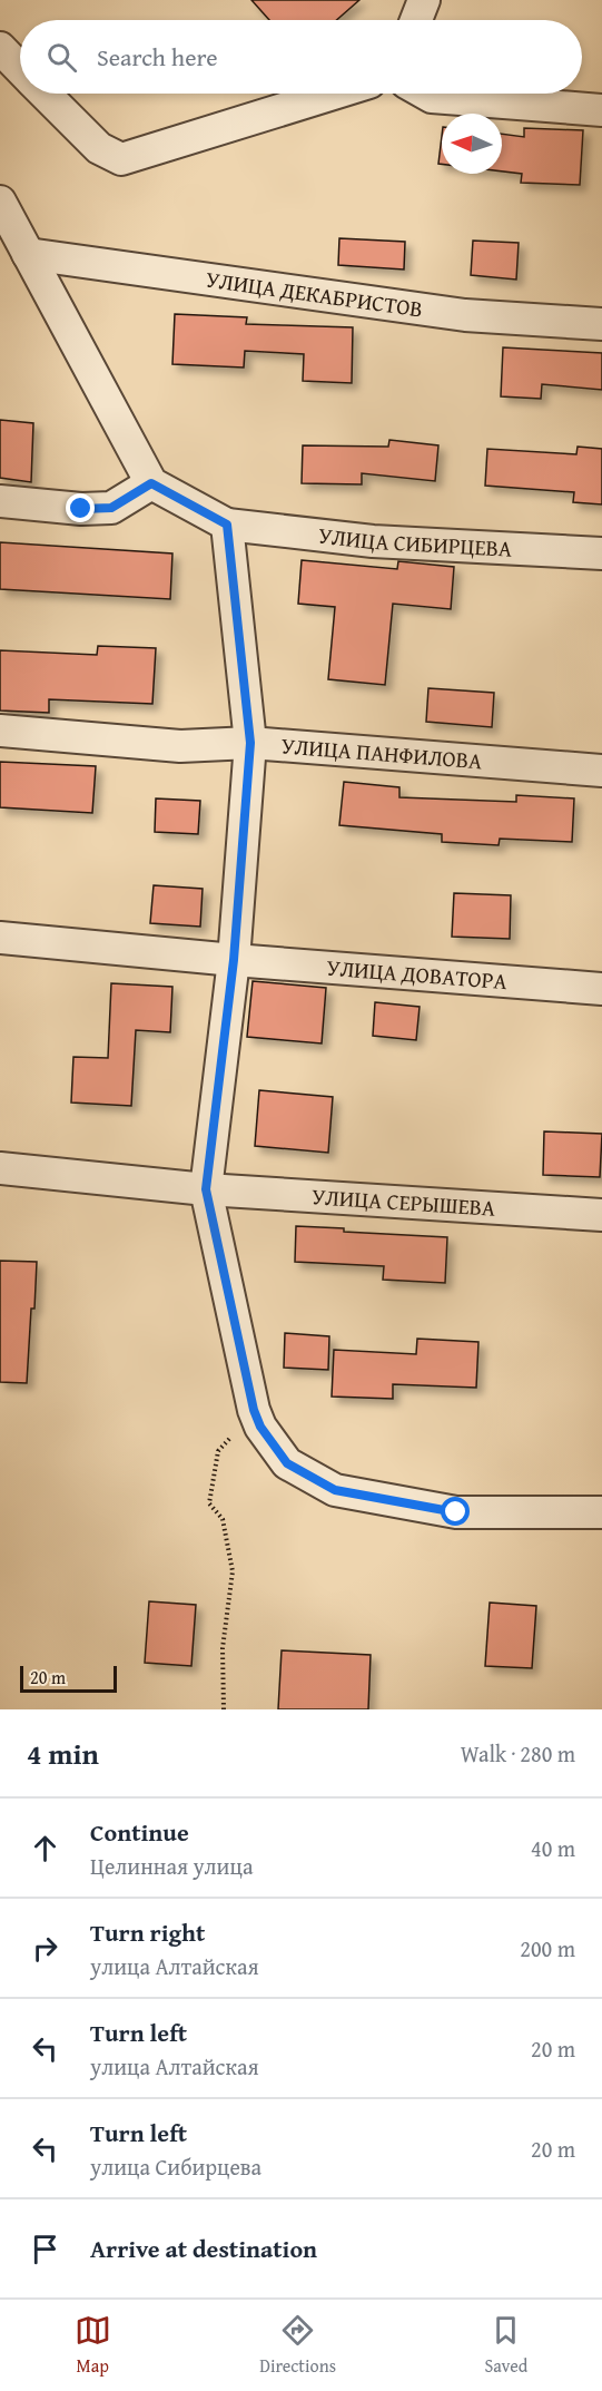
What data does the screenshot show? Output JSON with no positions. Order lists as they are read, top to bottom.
{
  "streets": {
    "street": [
      "УЛИЦА ДЕКАБРИСТОВ",
      "УЛИЦА СИБИРЦЕВА",
      "УЛИЦА ПАНФИЛОВА",
      "УЛИЦА ДОВАТОРА",
      "УЛИЦА СЕРЫШЕВА"
    ]
  },
  "scale_bar": "20 m",
  "north": "left",
  "page": {
    "search": "Search here",
    "scale": "20 m",
    "heading": ["4 min", "Walk · 280 m"],
    "list": [
      ["Continue", "Целинная улица", "40 m"],
      ["Turn right", "улица Алтайская", "200 m"],
      ["Turn left", "улица Алтайская", "20 m"],
      ["Turn left", "улица Сибирцева", "20 m"],
      "Arrive at destination"
    ],
    "nav": ["Map", "Directions", "Saved"]
  }
}
